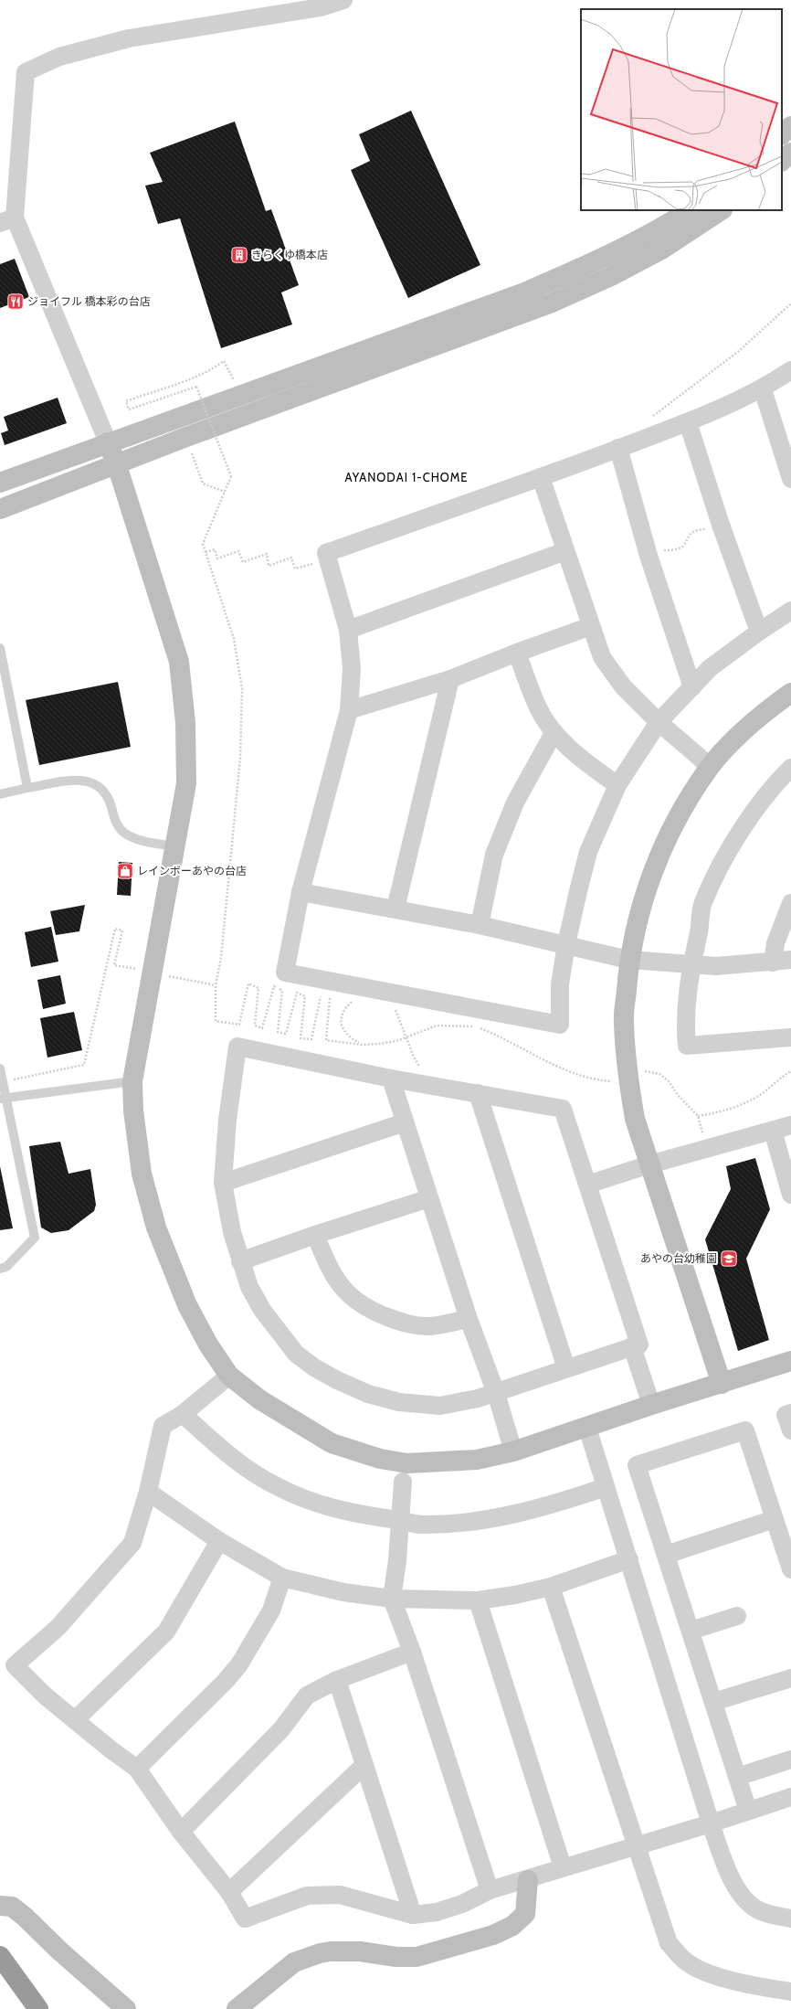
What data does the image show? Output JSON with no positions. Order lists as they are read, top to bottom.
{
  "districts": ["AYANODAI 1-CHOME"],
  "places": {
    "building": ["きらくゆ橋本店"],
    "restaurant": ["ジョイフル 橋本彩の台店"],
    "shop": ["レインボーあやの台店"],
    "school or university": ["あやの台幼稚園"]
  }
}
